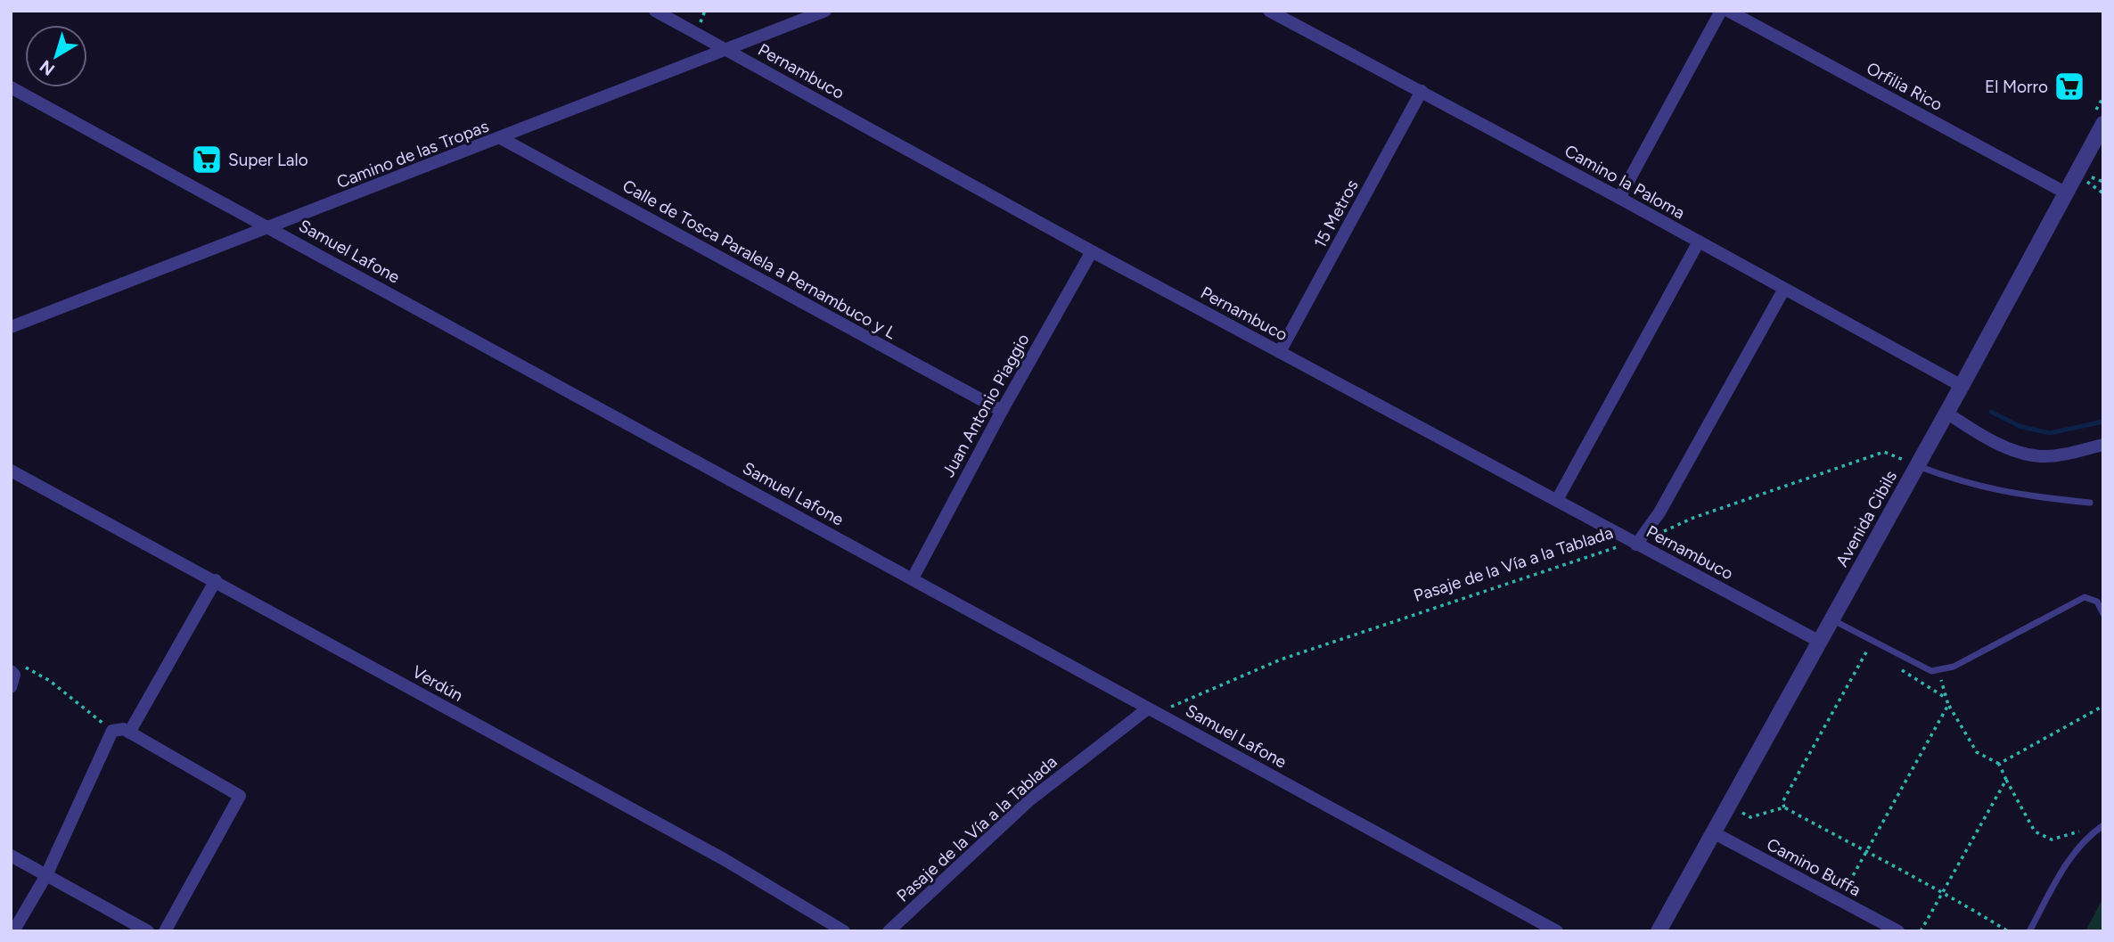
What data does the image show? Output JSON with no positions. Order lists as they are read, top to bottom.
{
  "streets": {
    "street": [
      "Pernambuco",
      "Orfilia Rico",
      "Camino de las Tropas",
      "Camino la Paloma",
      "15 Metros",
      "Samuel Lafone",
      "Calle de Tosca Paralela a Pernambuco y L",
      "Juan Antonio Piaggio",
      "Avenida Cibils",
      "Pasaje de la Vía a la Tablada",
      "Verdún",
      "Camino Buffa"
    ]
  },
  "crossings": [
    ["Pernambuco", "Camino de las Tropas"],
    ["Pernambuco", "15 Metros"],
    ["Pernambuco", "Juan Antonio Piaggio"],
    ["Pernambuco", "Avenida Cibils"],
    ["Pernambuco", "Pasaje de la Vía a la Tablada"],
    ["Orfilia Rico", "Avenida Cibils"],
    ["Camino de las Tropas", "Samuel Lafone"],
    ["Camino de las Tropas", "Calle de Tosca Paralela a Pernambuco y L"],
    ["Camino la Paloma", "15 Metros"],
    ["Camino la Paloma", "Avenida Cibils"],
    ["Samuel Lafone", "Juan Antonio Piaggio"],
    ["Samuel Lafone", "Pasaje de la Vía a la Tablada"],
    ["Calle de Tosca Paralela a Pernambuco y L", "Juan Antonio Piaggio"],
    ["Avenida Cibils", "Pasaje de la Vía a la Tablada"],
    ["Avenida Cibils", "Camino Buffa"]
  ],
  "places": {
    "supermarket": ["El Morro", "Super Lalo"]
  },
  "north": "bottom left"
}
